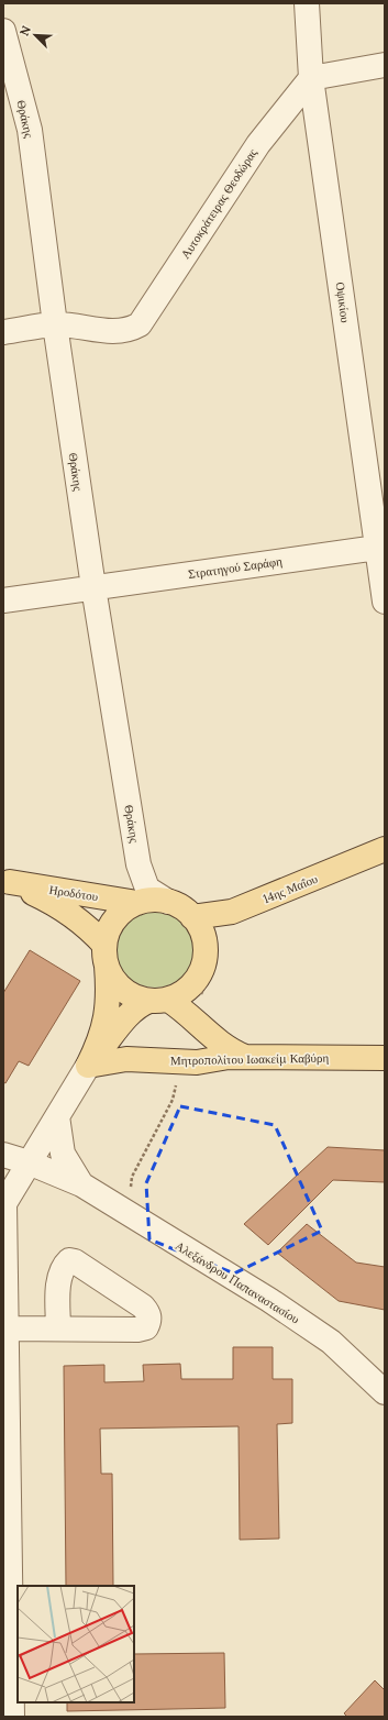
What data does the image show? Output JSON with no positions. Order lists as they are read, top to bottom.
{
  "streets": {
    "main road": ["14ης Μαΐου", "Ηροδότου", "Μητροπολίτου Ιωακείμ Καβύρη"],
    "street": [
      "Θράκης",
      "Αυτοκράτειρας Θεοδώρας",
      "Οψικίου",
      "Στρατηγού Σαράφη",
      "Αλεξάνδρου Παπαναστασίου"
    ]
  },
  "crossings": [
    ["Θράκης", "Αυτοκράτειρας Θεοδώρας"],
    ["Θράκης", "Στρατηγού Σαράφη"],
    ["Θράκης", "14ης Μαΐου"],
    ["Θράκης", "Ηροδότου"],
    ["Αυτοκράτειρας Θεοδώρας", "Οψικίου"],
    ["Οψικίου", "Στρατηγού Σαράφη"],
    ["14ης Μαΐου", "Ηροδότου"]
  ],
  "north": "top left"
}
